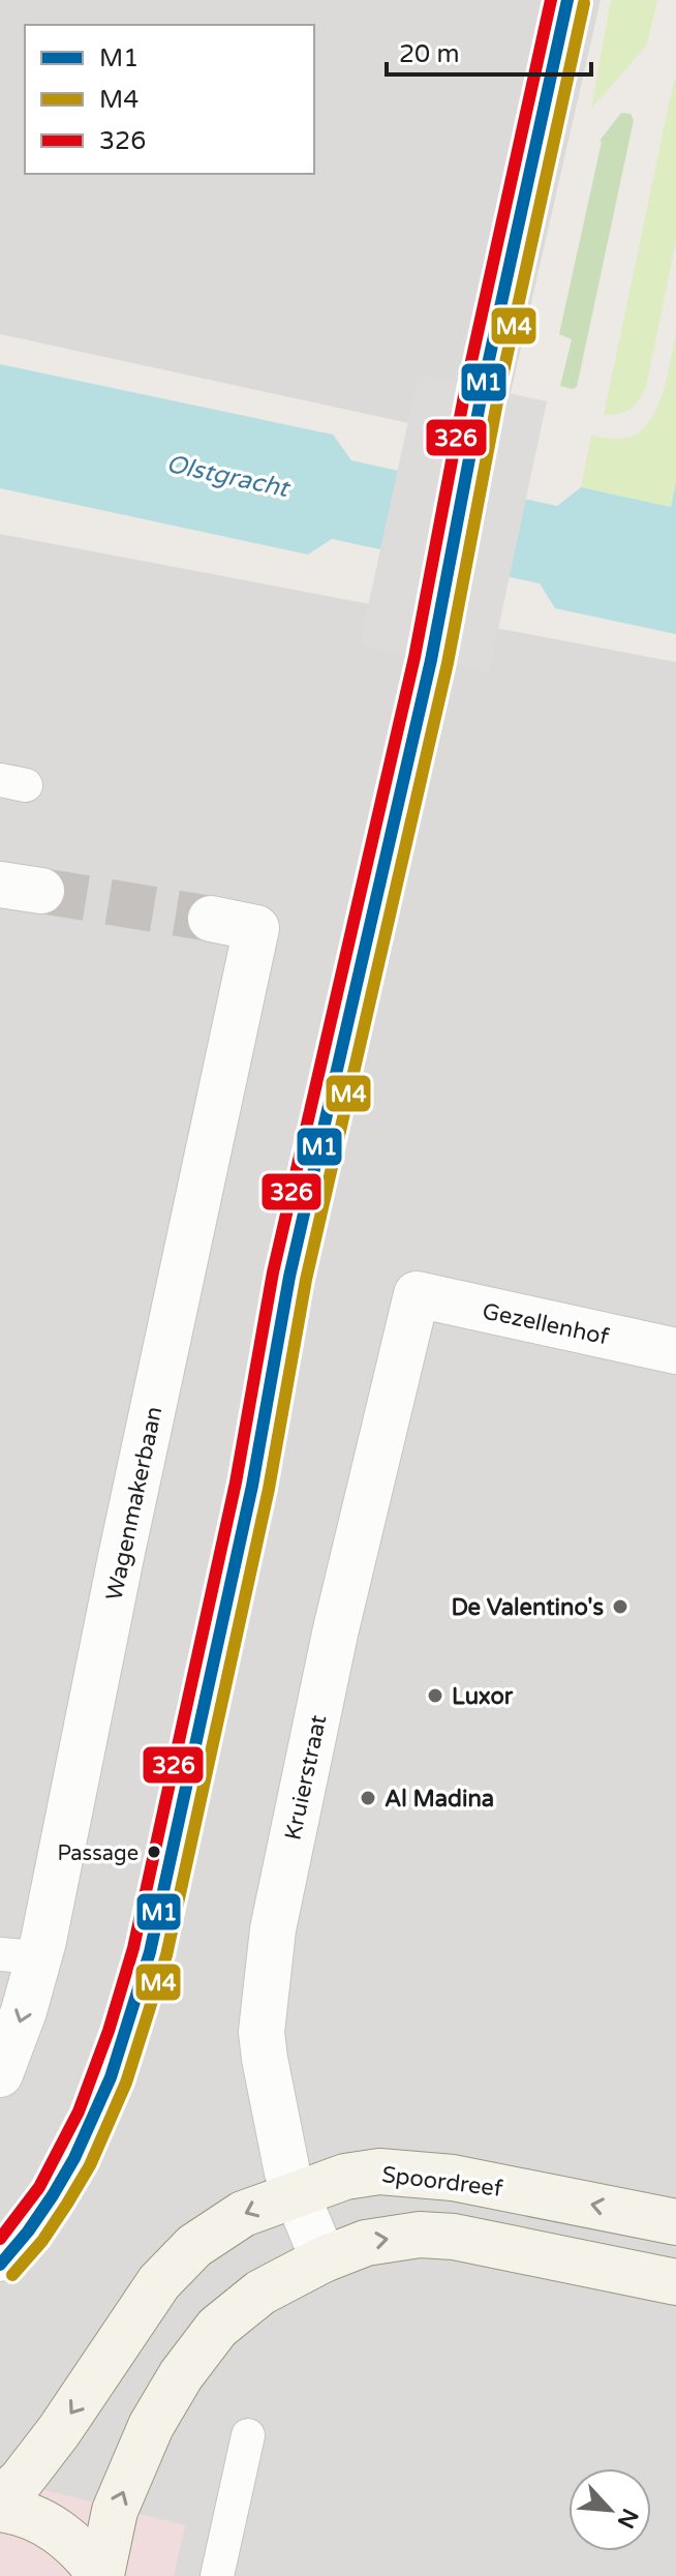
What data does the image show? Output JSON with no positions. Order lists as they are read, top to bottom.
{
  "streets": {
    "main road": ["Spoordreef"],
    "street": ["Gezellenhof", "Wagenmakerbaan", "Kruierstraat"]
  },
  "crossings": [
    ["Gezellenhof", "Kruierstraat"],
    ["Kruierstraat", "Spoordreef"]
  ],
  "one_way": ["Spoordreef"],
  "water": ["Olstgracht"],
  "places": [
    "De Valentino's",
    "Luxor",
    "Al Madina",
    "Passage"
  ],
  "lines": ["transit line M1", "transit line 326", "transit line M4"],
  "legend": ["M1", "M4", "326"],
  "scale_bar": "20 m",
  "north": "bottom right"
}
